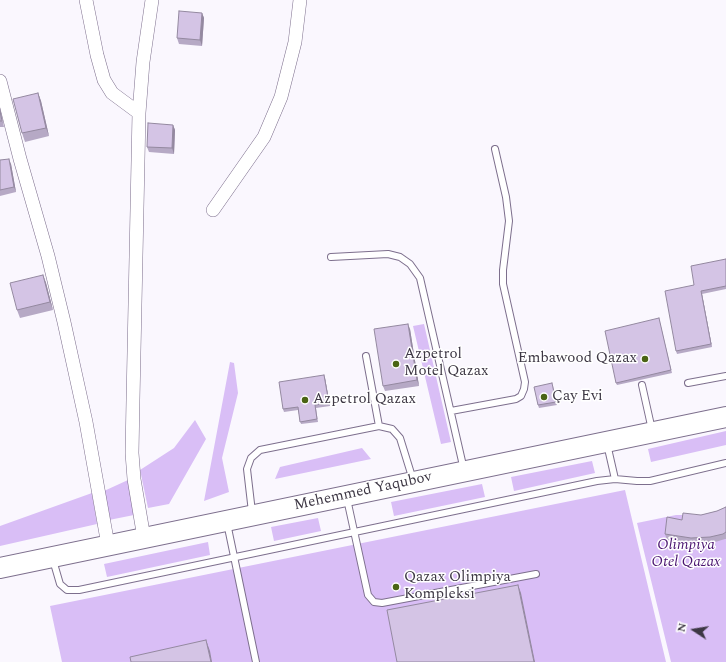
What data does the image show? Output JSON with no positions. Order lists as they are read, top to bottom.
{
  "streets": {
    "main road": ["Mehemmed Yaqubov"]
  },
  "parks": ["Olimpiya Otel Qazax"],
  "places": [
    "Embawood Qazax",
    "Azpetrol Motel Qazax",
    "Çay Evi",
    "Azpetrol Qazax",
    "Qazax Olimpiya Kompleksi"
  ],
  "north": "left"
}
